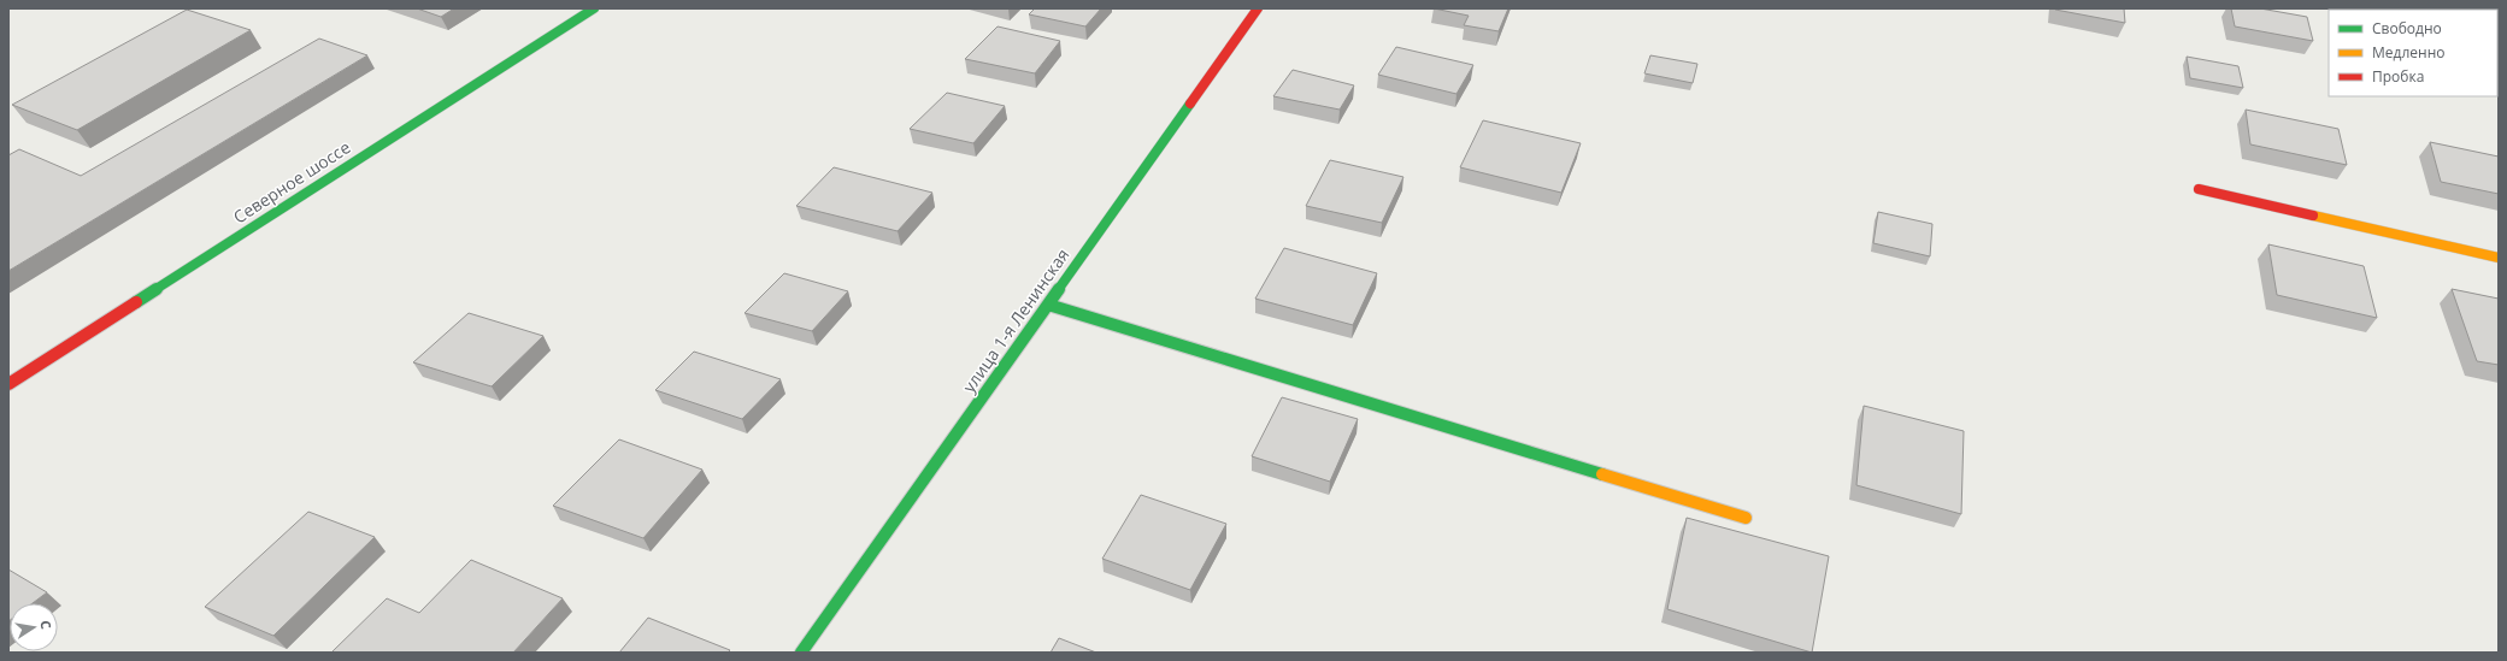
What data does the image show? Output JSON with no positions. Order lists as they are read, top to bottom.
{
  "streets": {
    "street": ["Северное шоссе", "улица 1-я Ленинская"]
  },
  "legend": ["Свободно", "Медленно", "Пробка"],
  "north": "right"
}
